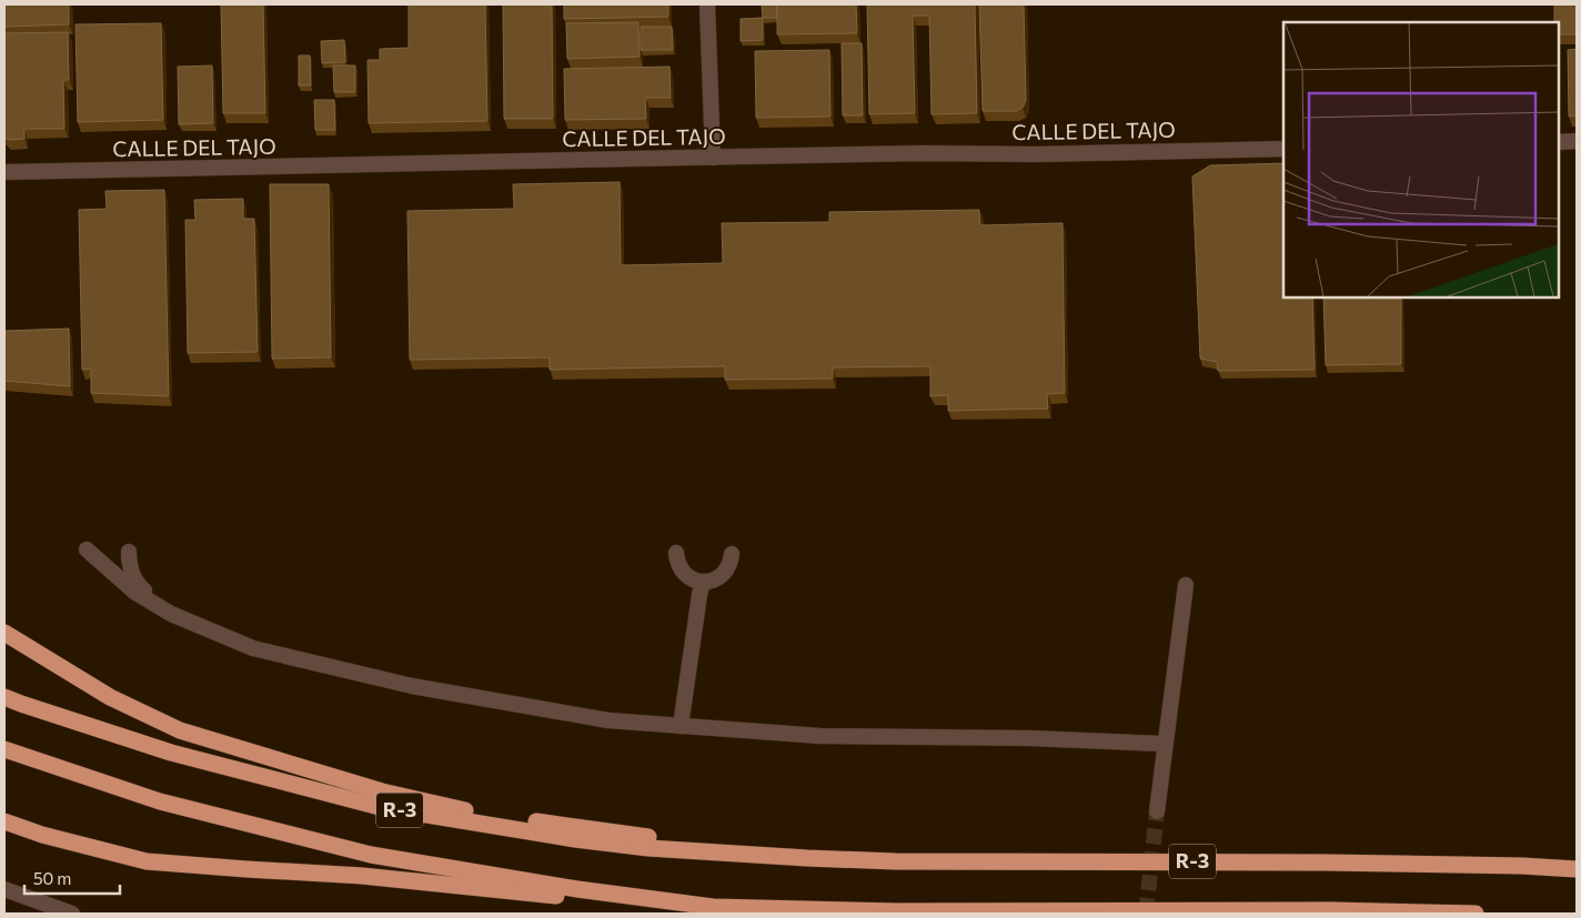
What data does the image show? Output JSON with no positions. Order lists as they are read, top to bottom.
{
  "streets": {
    "highway": ["R-3"],
    "street": ["CALLE DEL TAJO"]
  },
  "scale_bar": "50 m"
}
